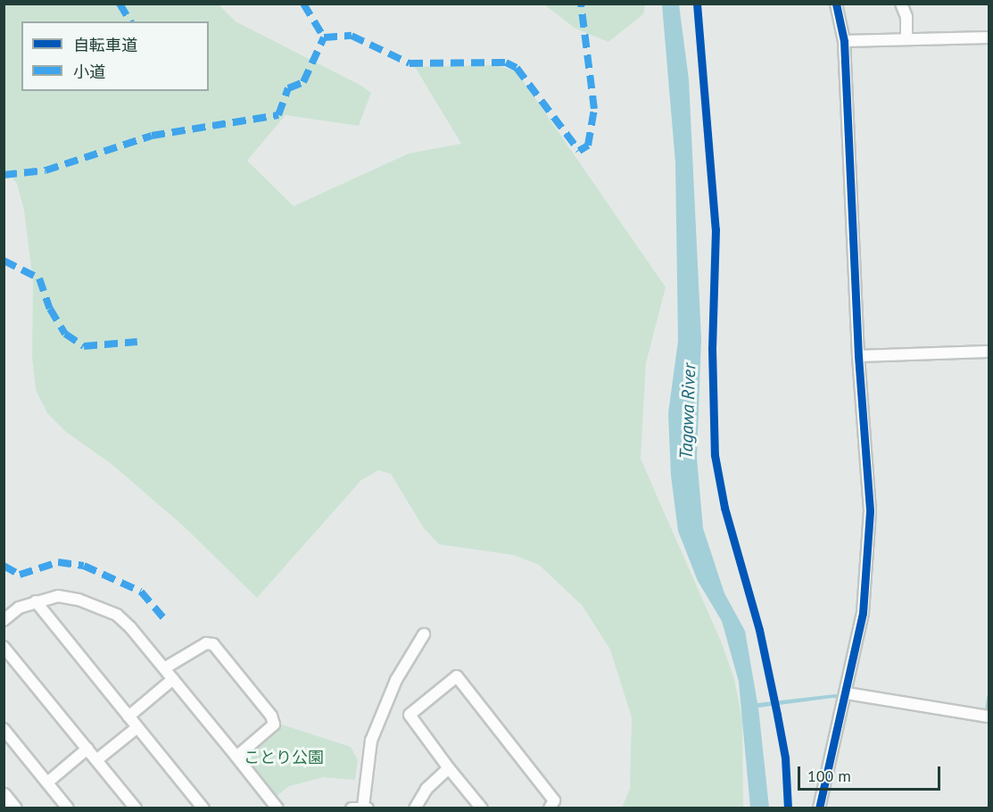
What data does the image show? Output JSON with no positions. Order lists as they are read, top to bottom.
{
  "water": ["Tagawa River"],
  "parks": ["ことり公園"],
  "legend": ["自転車道", "小道"],
  "scale_bar": "100 m"
}
